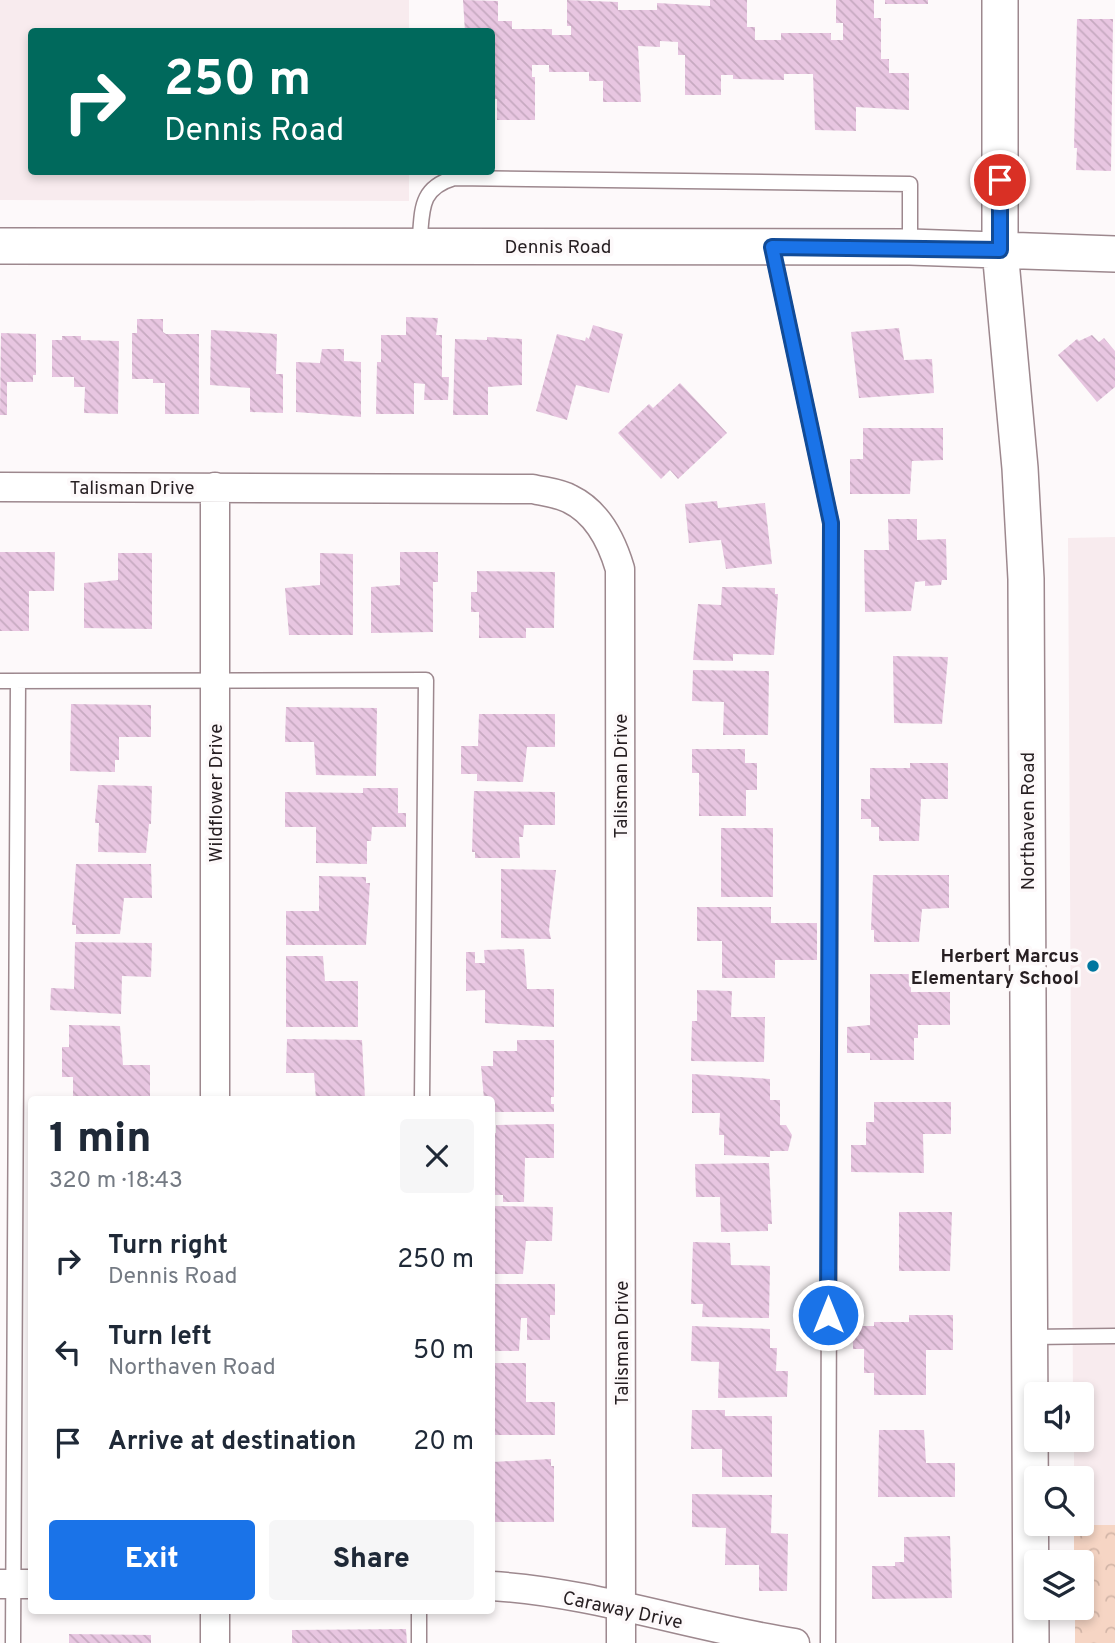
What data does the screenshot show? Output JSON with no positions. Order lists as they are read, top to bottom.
{
  "streets": {
    "street": [
      "Dennis Road",
      "Talisman Drive",
      "Wildflower Drive",
      "Northaven Road",
      "Caraway Drive"
    ]
  },
  "crossings": [
    ["Dennis Road", "Northaven Road"],
    ["Talisman Drive", "Wildflower Drive"],
    ["Talisman Drive", "Caraway Drive"]
  ],
  "places": ["Herbert Marcus Elementary School"],
  "page": {
    "turn": ["250 m", "Dennis Road"],
    "heading": ["1 min", "320 m · 18:43"],
    "list": [
      {
        "name": "Turn right",
        "note": "Dennis Road",
        "value": "250 m"
      },
      {
        "name": "Turn left",
        "note": "Northaven Road",
        "value": "50 m"
      },
      {
        "name": "Arrive at destination",
        "value": "20 m"
      }
    ],
    "buttons": ["Exit", "Share"]
  }
}
